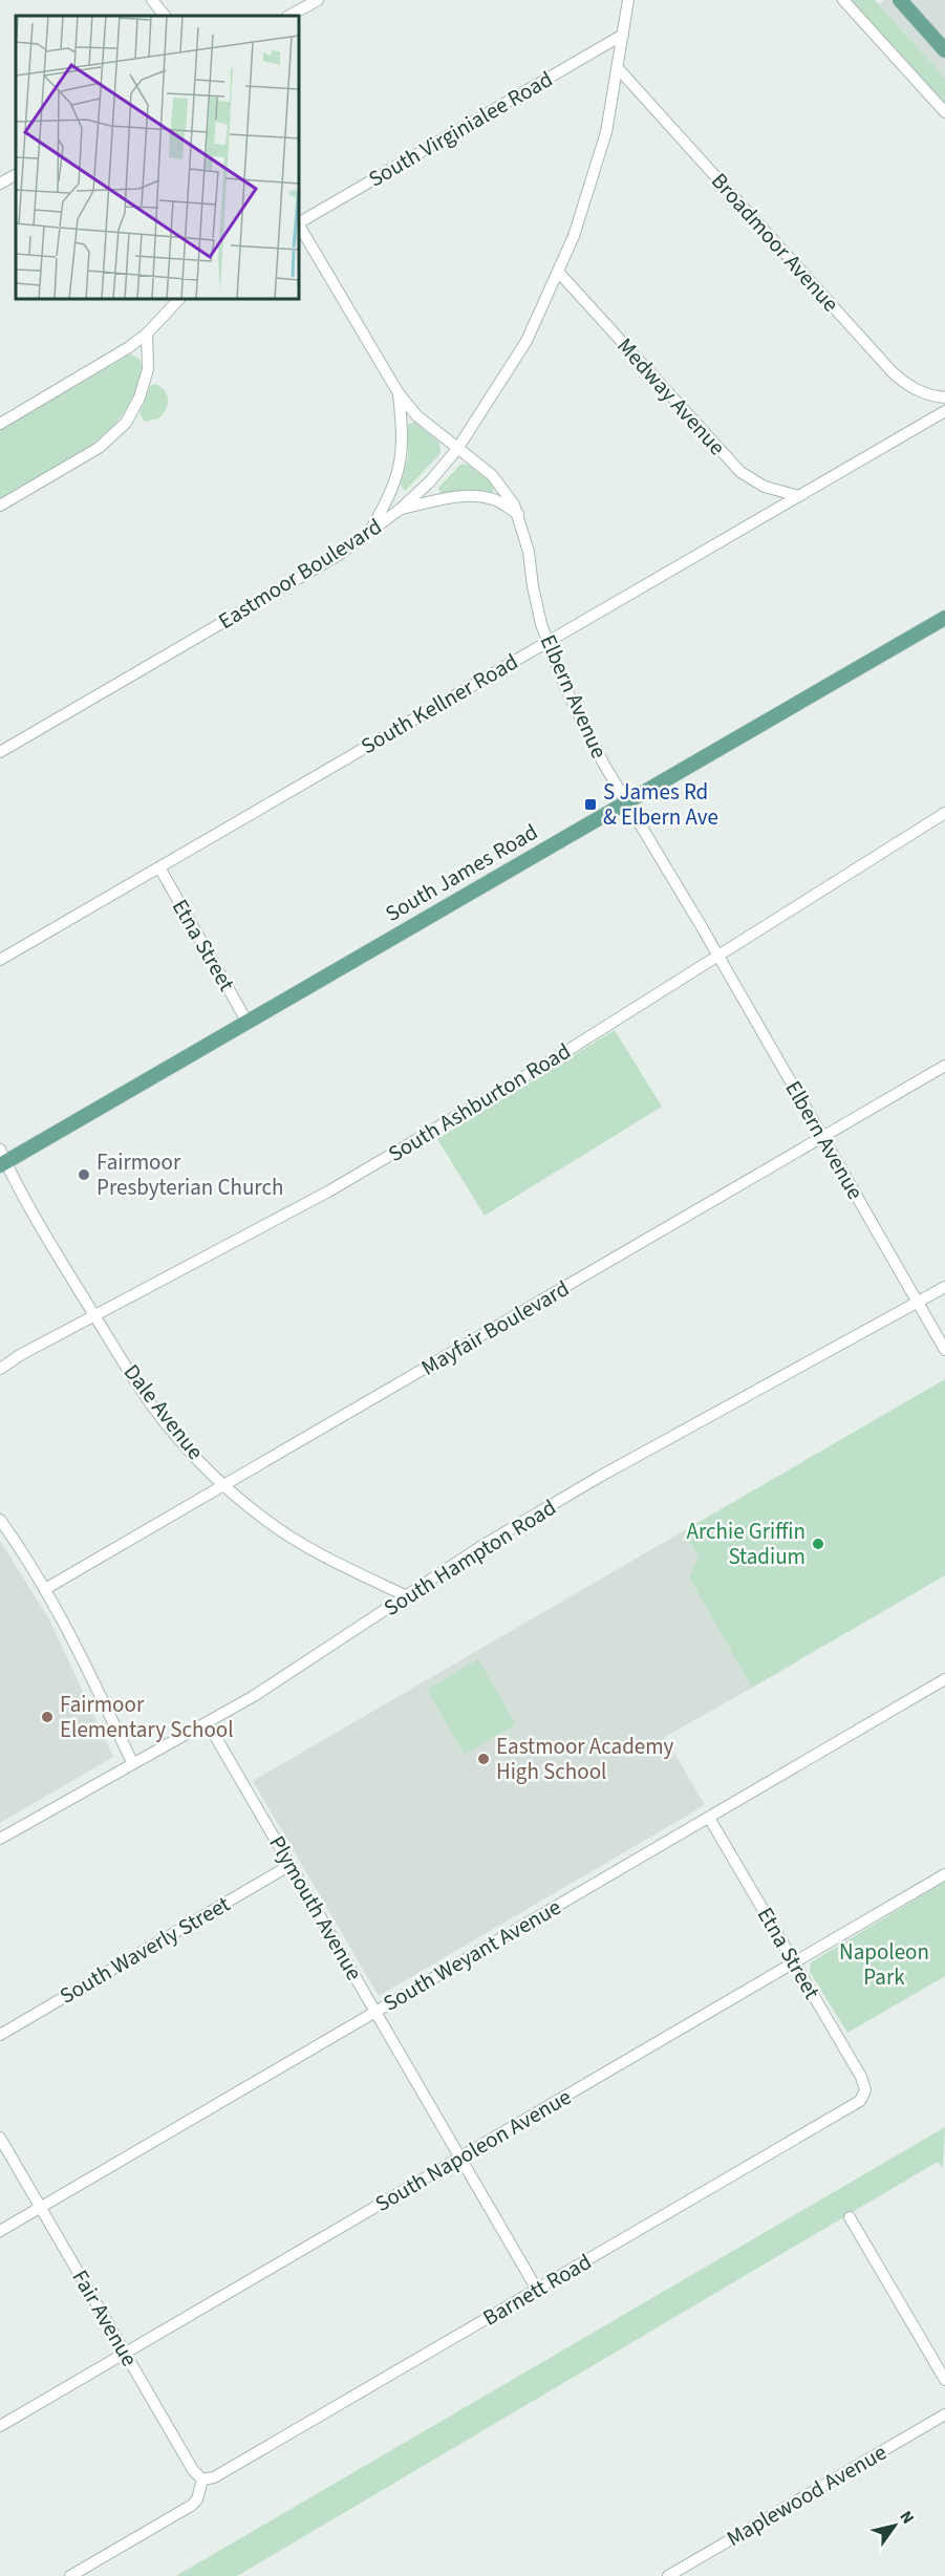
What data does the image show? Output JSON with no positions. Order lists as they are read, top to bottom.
{
  "streets": {
    "main road": ["South James Road"],
    "street": [
      "South Virginialee Road",
      "Broadmoor Avenue",
      "Medway Avenue",
      "Eastmoor Boulevard",
      "Elbern Avenue",
      "South Kellner Road",
      "Etna Street",
      "South Ashburton Road",
      "Mayfair Boulevard",
      "Dale Avenue",
      "South Hampton Road",
      "Plymouth Avenue",
      "South Waverly Street",
      "South Weyant Avenue",
      "South Napoleon Avenue",
      "Barnett Road",
      "Fair Avenue",
      "Maplewood Avenue"
    ]
  },
  "crossings": [
    ["South Virginialee Road", "Eastmoor Boulevard"],
    ["Broadmoor Avenue", "Eastmoor Boulevard"],
    ["Medway Avenue", "Eastmoor Boulevard"],
    ["Medway Avenue", "South Kellner Road"],
    ["Eastmoor Boulevard", "Elbern Avenue"],
    ["Elbern Avenue", "South Kellner Road"],
    ["Elbern Avenue", "South James Road"],
    ["Elbern Avenue", "South Ashburton Road"],
    ["Elbern Avenue", "Mayfair Boulevard"],
    ["Elbern Avenue", "South Hampton Road"],
    ["South Kellner Road", "Etna Street"],
    ["South James Road", "Etna Street"],
    ["South James Road", "Dale Avenue"],
    ["Etna Street", "South Weyant Avenue"],
    ["Etna Street", "South Napoleon Avenue"],
    ["Etna Street", "Barnett Road"],
    ["South Ashburton Road", "Dale Avenue"],
    ["Mayfair Boulevard", "Dale Avenue"],
    ["Dale Avenue", "South Hampton Road"],
    ["South Hampton Road", "Plymouth Avenue"],
    ["Plymouth Avenue", "South Waverly Street"],
    ["Plymouth Avenue", "South Weyant Avenue"],
    ["Plymouth Avenue", "South Napoleon Avenue"],
    ["Plymouth Avenue", "Barnett Road"],
    ["South Weyant Avenue", "Fair Avenue"],
    ["South Napoleon Avenue", "Fair Avenue"],
    ["Barnett Road", "Fair Avenue"]
  ],
  "parks": ["Napoleon Park"],
  "places": {
    "transit": ["S James Rd & Elbern Ave"],
    "other": [
      "Fairmoor Presbyterian Church",
      "Archie Griffin Stadium",
      "Fairmoor Elementary School",
      "Eastmoor Academy High School"
    ]
  },
  "north": "top right"
}
